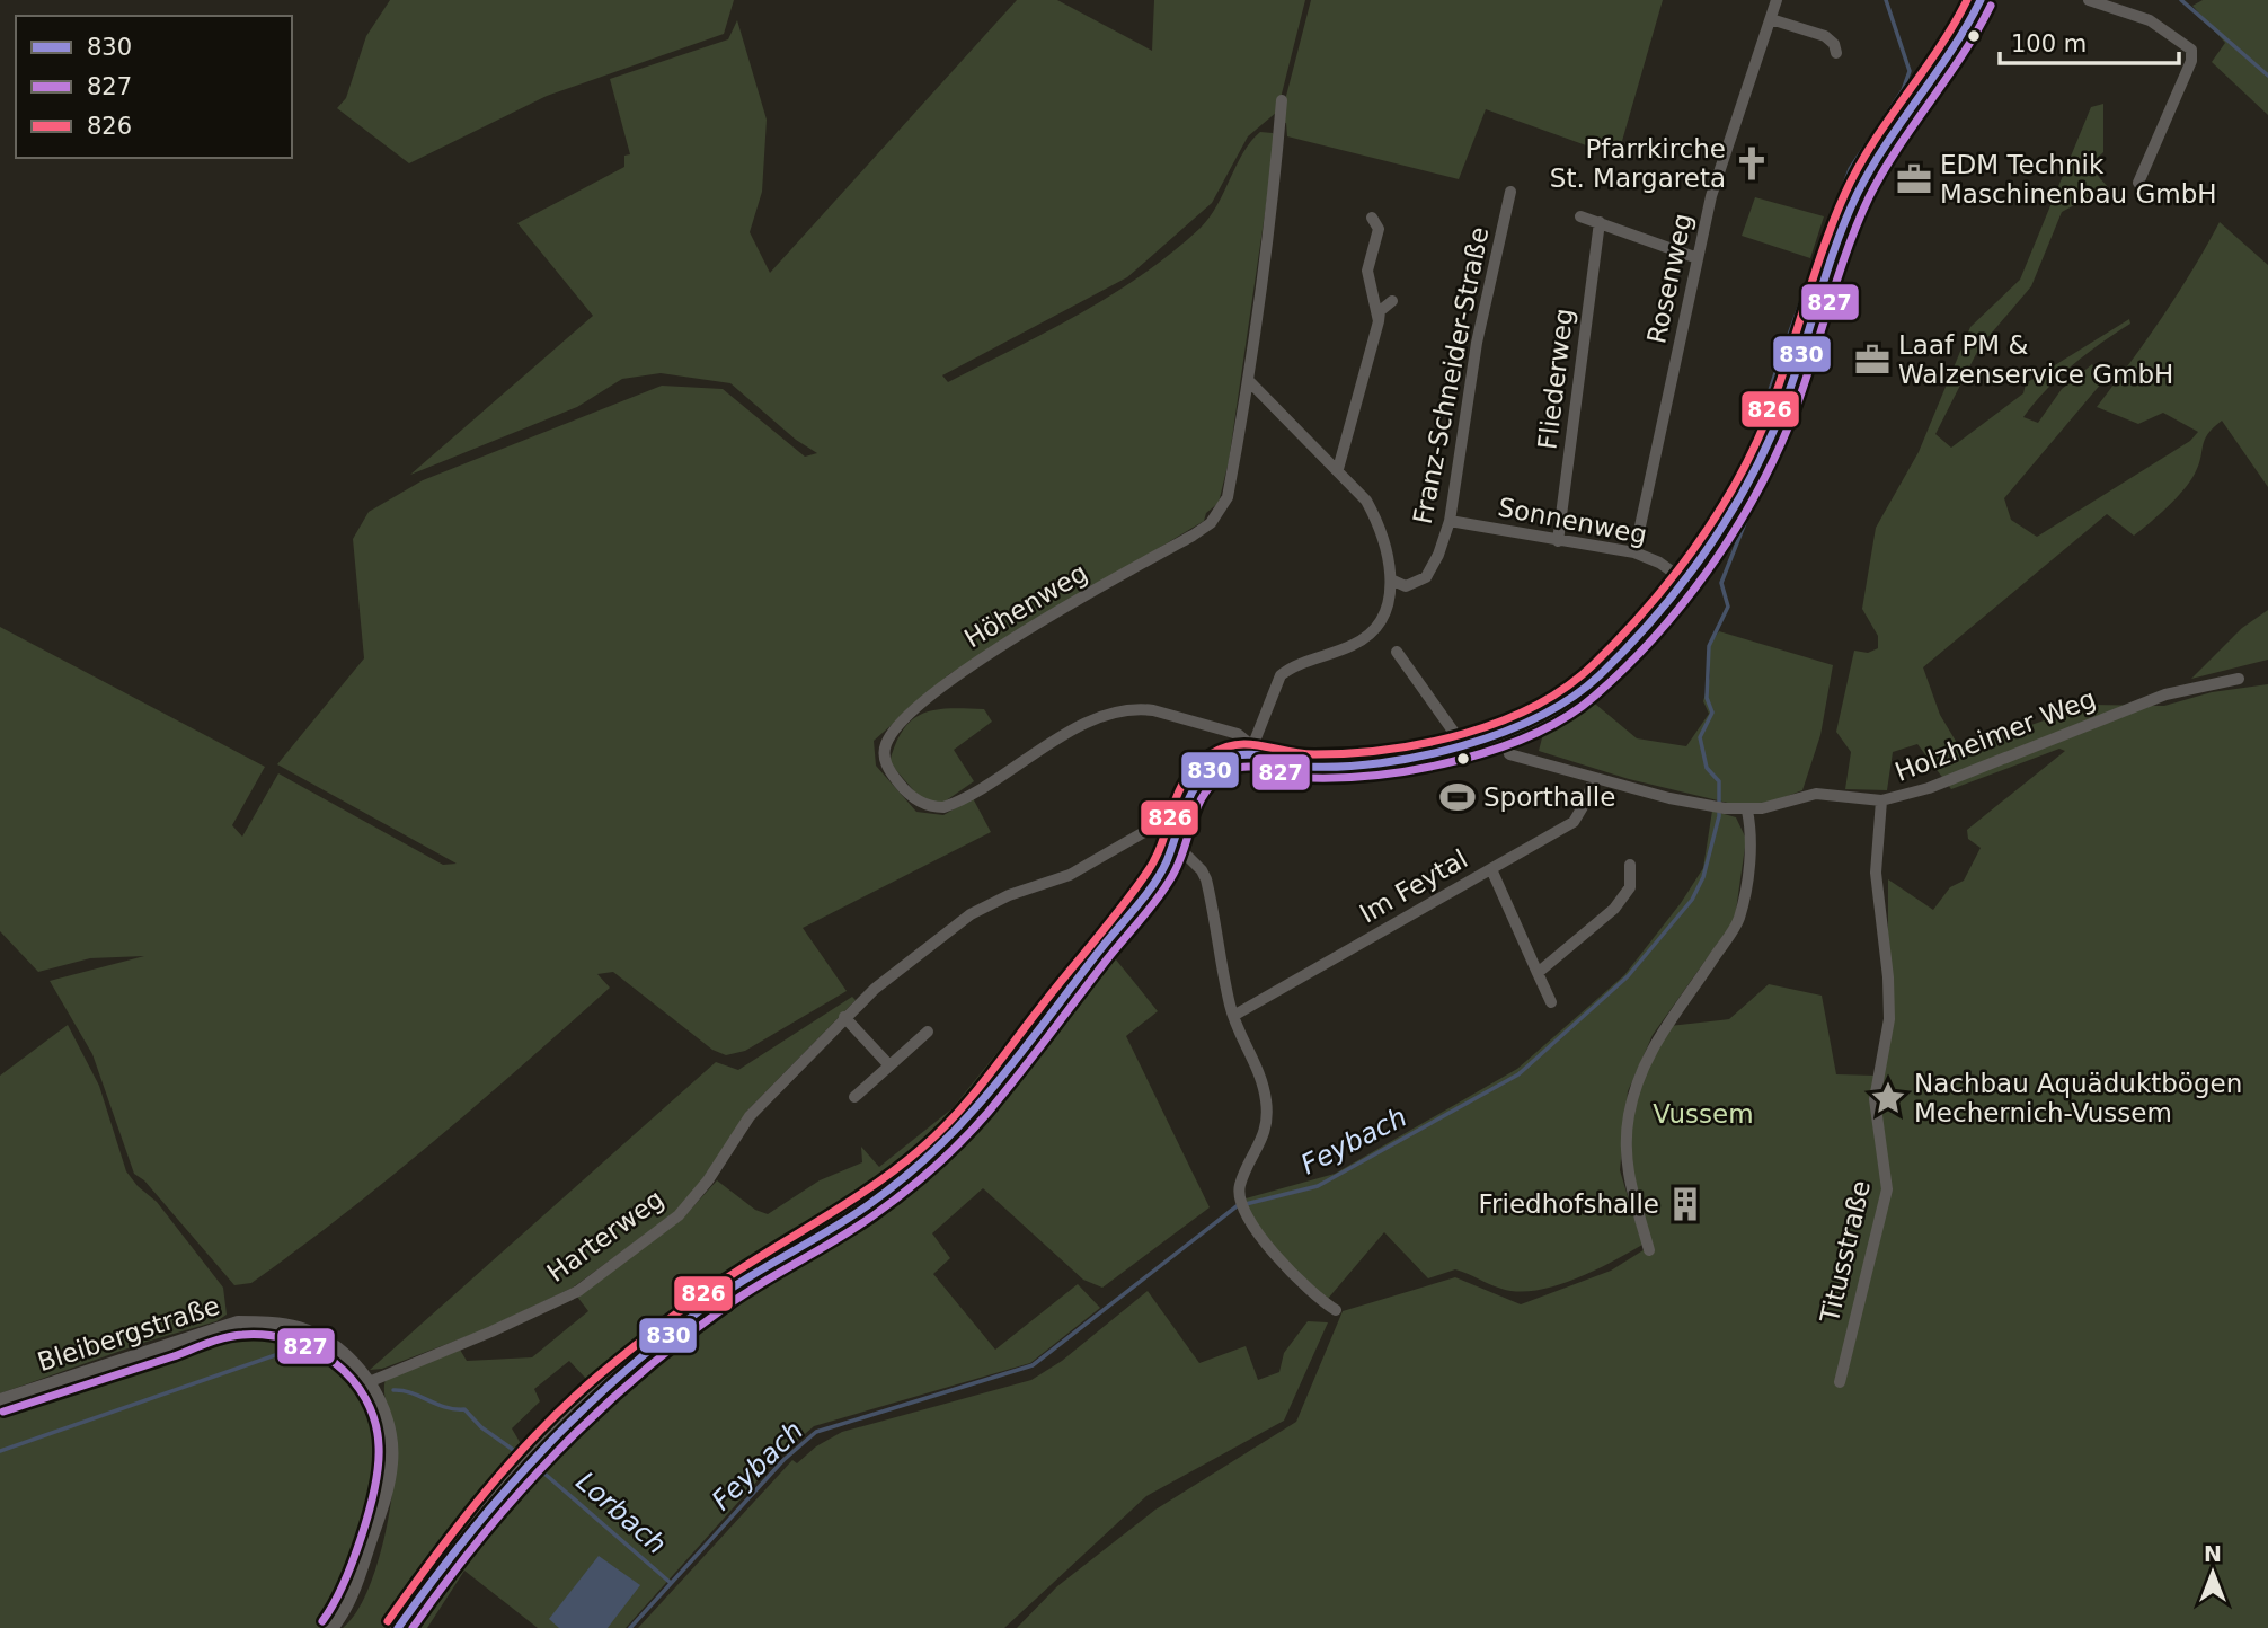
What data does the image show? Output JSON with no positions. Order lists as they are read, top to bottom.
{
  "streets": {
    "street": [
      "Rosenweg",
      "Franz-Schneider-Straße",
      "Fliederweg",
      "Sonnenweg",
      "Höhenweg",
      "Holzheimer Weg",
      "Im Feytal",
      "Harterweg",
      "Titusstraße",
      "Bleibergstraße"
    ]
  },
  "crossings": [
    ["Rosenweg", "Sonnenweg"],
    ["Franz-Schneider-Straße", "Sonnenweg"],
    ["Fliederweg", "Sonnenweg"],
    ["Holzheimer Weg", "Im Feytal"],
    ["Holzheimer Weg", "Titusstraße"],
    ["Harterweg", "Bleibergstraße"]
  ],
  "water": ["Feybach", "Lorbach"],
  "parks": ["Vussem"],
  "places": {
    "church": ["Pfarrkirche St. Margareta"],
    "office": ["EDM Technik Maschinenbau GmbH", "Laaf PM & Walzenservice GmbH"],
    "sports": ["Sporthalle"],
    "place": ["Nachbau Aquäduktbögen Mechernich-Vussem"],
    "building": ["Friedhofshalle"]
  },
  "lines": ["transit line 830", "transit line 826", "transit line 827"],
  "legend": ["830", "827", "826"],
  "scale_bar": "100 m",
  "north": "top"
}
